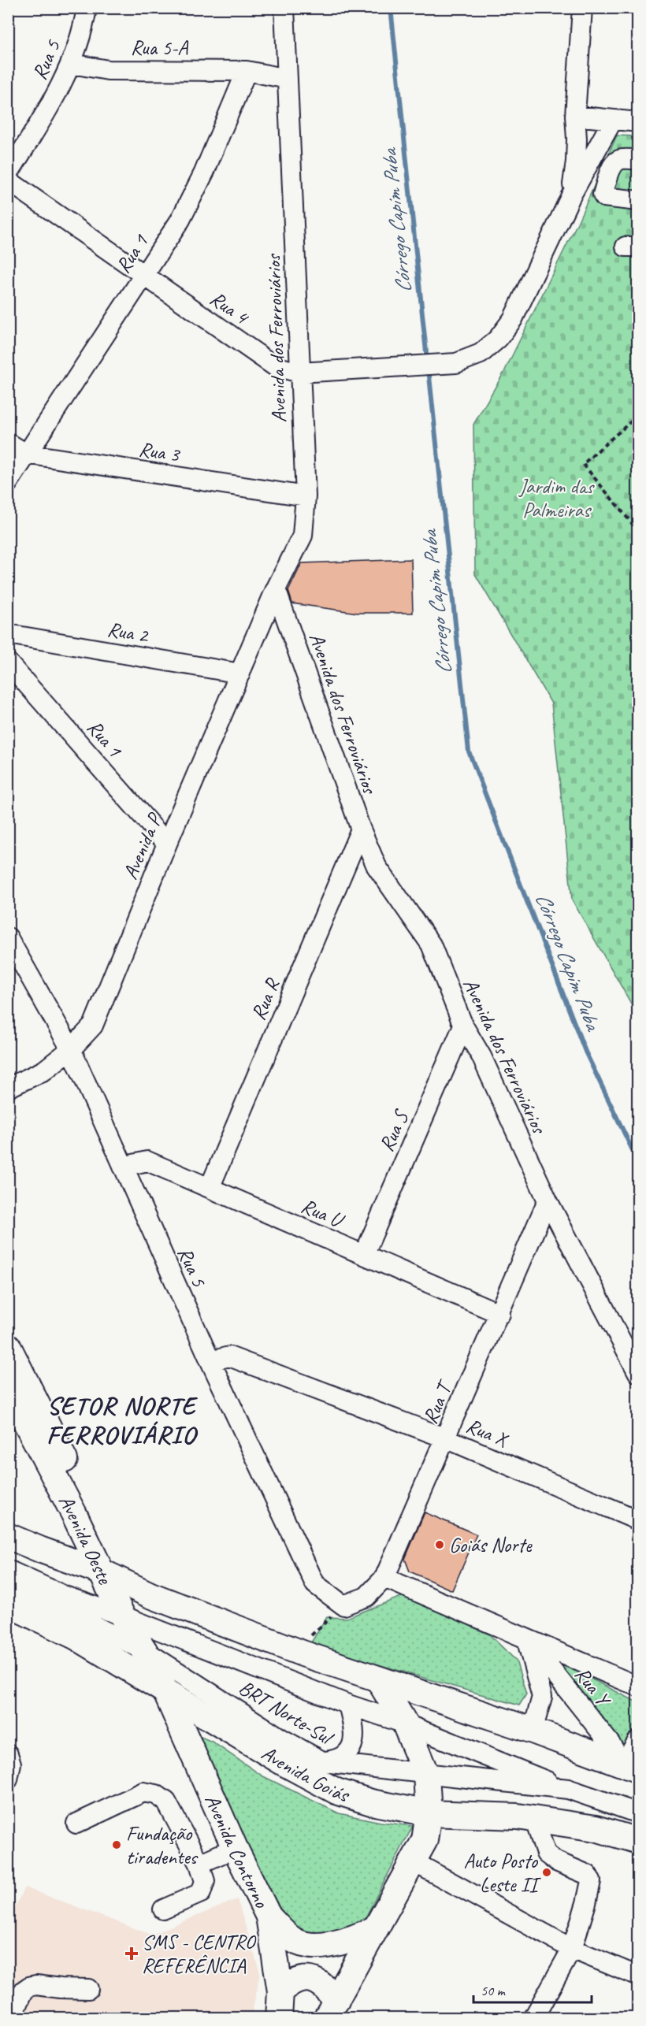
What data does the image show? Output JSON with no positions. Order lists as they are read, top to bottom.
{
  "streets": {
    "main road": ["Avenida Oeste", "Avenida Goiás", "Avenida Contorno"],
    "street": [
      "Rua 5-A",
      "Rua 5",
      "Rua 1",
      "Rua 4",
      "Avenida dos Ferroviários",
      "Rua 3",
      "Rua 2",
      "Avenida P",
      "Rua R",
      "Rua S",
      "Rua U",
      "Rua T",
      "Rua X",
      "Rua Y",
      "BRT Norte-Sul"
    ]
  },
  "crossings": [
    ["Rua 5-A", "Rua 5"],
    ["Rua 5-A", "Rua 1"],
    ["Rua 5", "Avenida P"],
    ["Rua 5", "Rua U"],
    ["Rua 5", "Rua T"],
    ["Rua 5", "Rua X"],
    ["Rua 1", "Rua 4"],
    ["Rua 1", "Rua 3"],
    ["Rua 1", "Avenida P"],
    ["Rua 4", "Avenida dos Ferroviários"],
    ["Avenida dos Ferroviários", "Rua 3"],
    ["Avenida dos Ferroviários", "Avenida P"],
    ["Avenida dos Ferroviários", "Rua R"],
    ["Avenida dos Ferroviários", "Rua S"],
    ["Avenida dos Ferroviários", "Rua T"],
    ["Rua 2", "Avenida P"],
    ["Rua R", "Rua U"],
    ["Rua S", "Rua U"],
    ["Rua U", "Rua T"],
    ["Rua T", "Rua X"],
    ["Rua T", "Rua Y"],
    ["Avenida Oeste", "BRT Norte-Sul"],
    ["Avenida Oeste", "Avenida Goiás"],
    ["Avenida Oeste", "Avenida Contorno"],
    ["Avenida Goiás", "Avenida Contorno"]
  ],
  "districts": ["SETOR NORTE FERROVIÁRIO"],
  "water": ["Córrego Capim Puba"],
  "parks": ["Jardim das Palmeiras"],
  "places": {
    "other": ["Goiás Norte", "Fundação tiradentes", "Auto Posto Leste II"],
    "health": ["SMS - CENTRO REFERÊNCIA"]
  },
  "scale_bar": "50 m"
}
